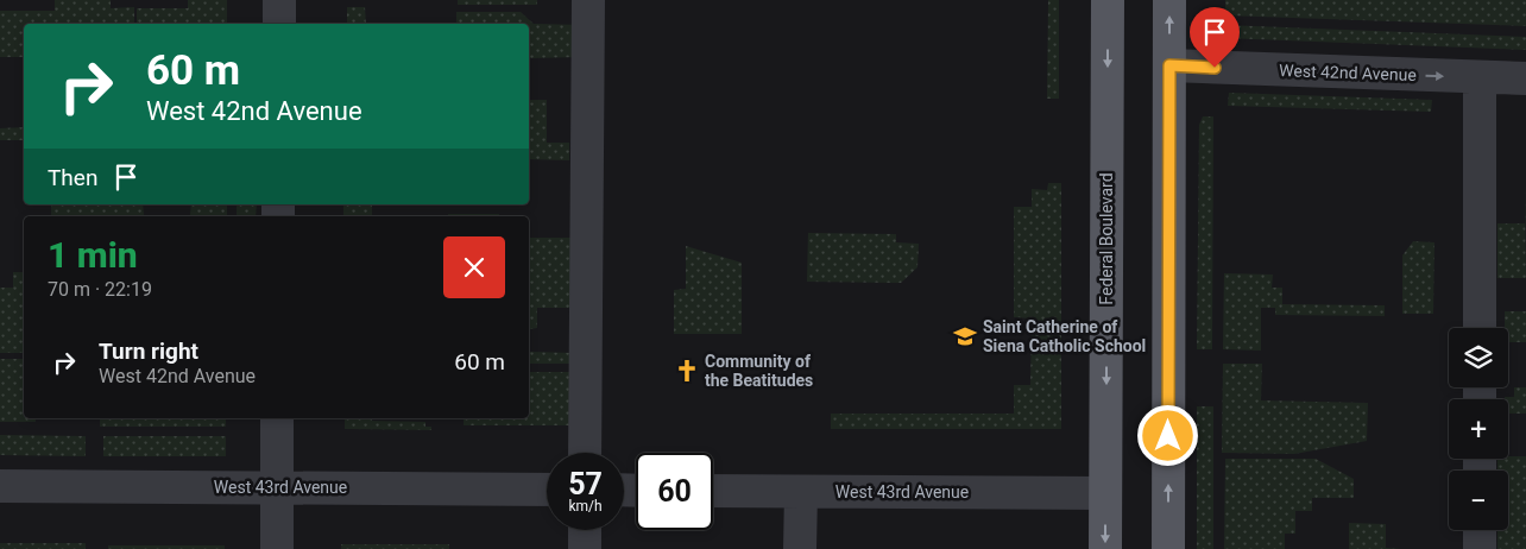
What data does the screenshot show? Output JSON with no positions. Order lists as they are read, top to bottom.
{
  "streets": {
    "main road": ["Federal Boulevard"],
    "street": ["West 42nd Avenue", "West 43rd Avenue"]
  },
  "crossings": [
    ["Federal Boulevard", "West 43rd Avenue"]
  ],
  "one_way": ["West 42nd Avenue"],
  "places": {
    "school or university": ["Saint Catherine of Siena Catholic School"],
    "church": ["Community of the Beatitudes"]
  },
  "page": {
    "turn": ["60 m", "West 42nd Avenue"],
    "then": "Then",
    "heading": ["1 min", "70 m · 22:19"],
    "list": [
      {
        "name": "Turn right",
        "note": "West 42nd Avenue",
        "value": "60 m"
      }
    ],
    "map_buttons": ["+", "−"],
    "speed": "57 km/h",
    "limit": "60"
  }
}
